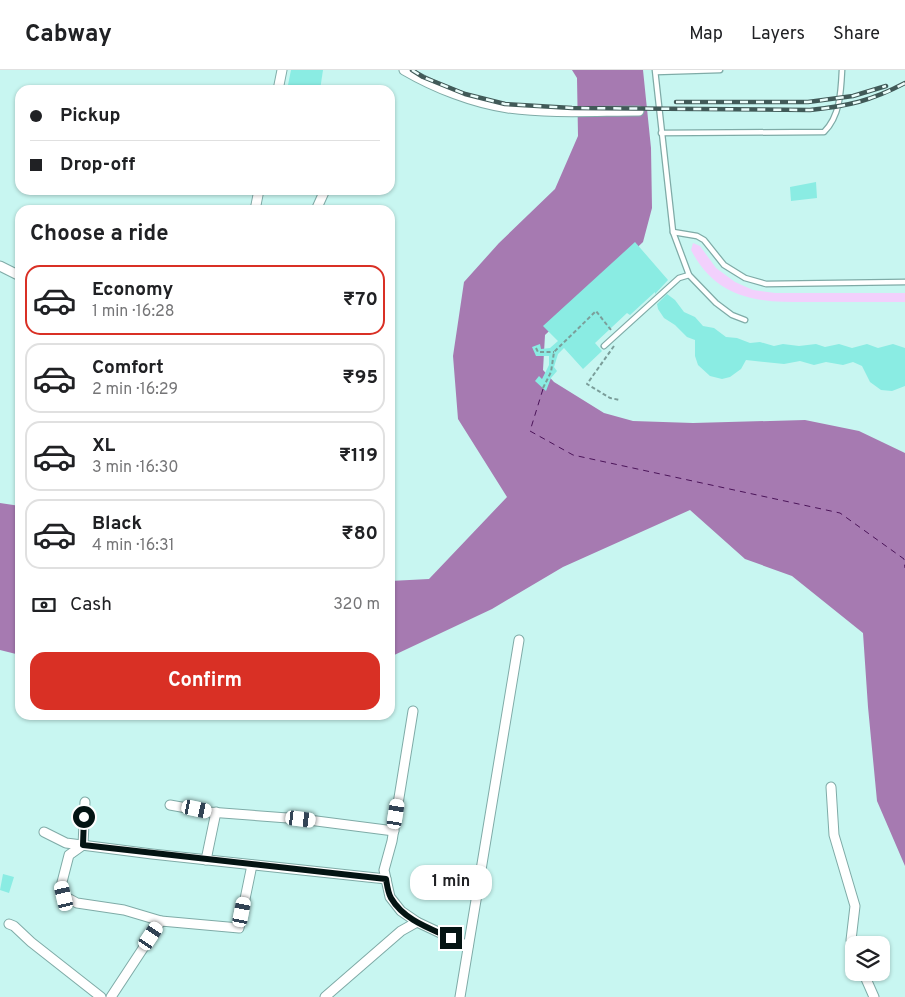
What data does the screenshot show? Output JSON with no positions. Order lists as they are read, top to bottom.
{
  "page": {
    "header": "Cabway",
    "nav": ["Map", "Layers", "Share"],
    "banner": ["Pickup", "Drop-off"],
    "heading": "Choose a ride",
    "list": [
      {
        "name": "Economy",
        "note": "1 min · 16:28",
        "value": "₹70"
      },
      {
        "name": "Comfort",
        "note": "2 min · 16:29",
        "value": "₹95"
      },
      {
        "name": "XL",
        "note": "3 min · 16:30",
        "value": "₹119"
      },
      {
        "name": "Black",
        "note": "4 min · 16:31",
        "value": "₹80"
      }
    ],
    "pay": ["Cash", "320 m"],
    "buttons": "Confirm",
    "bubble": "1 min"
  }
}
